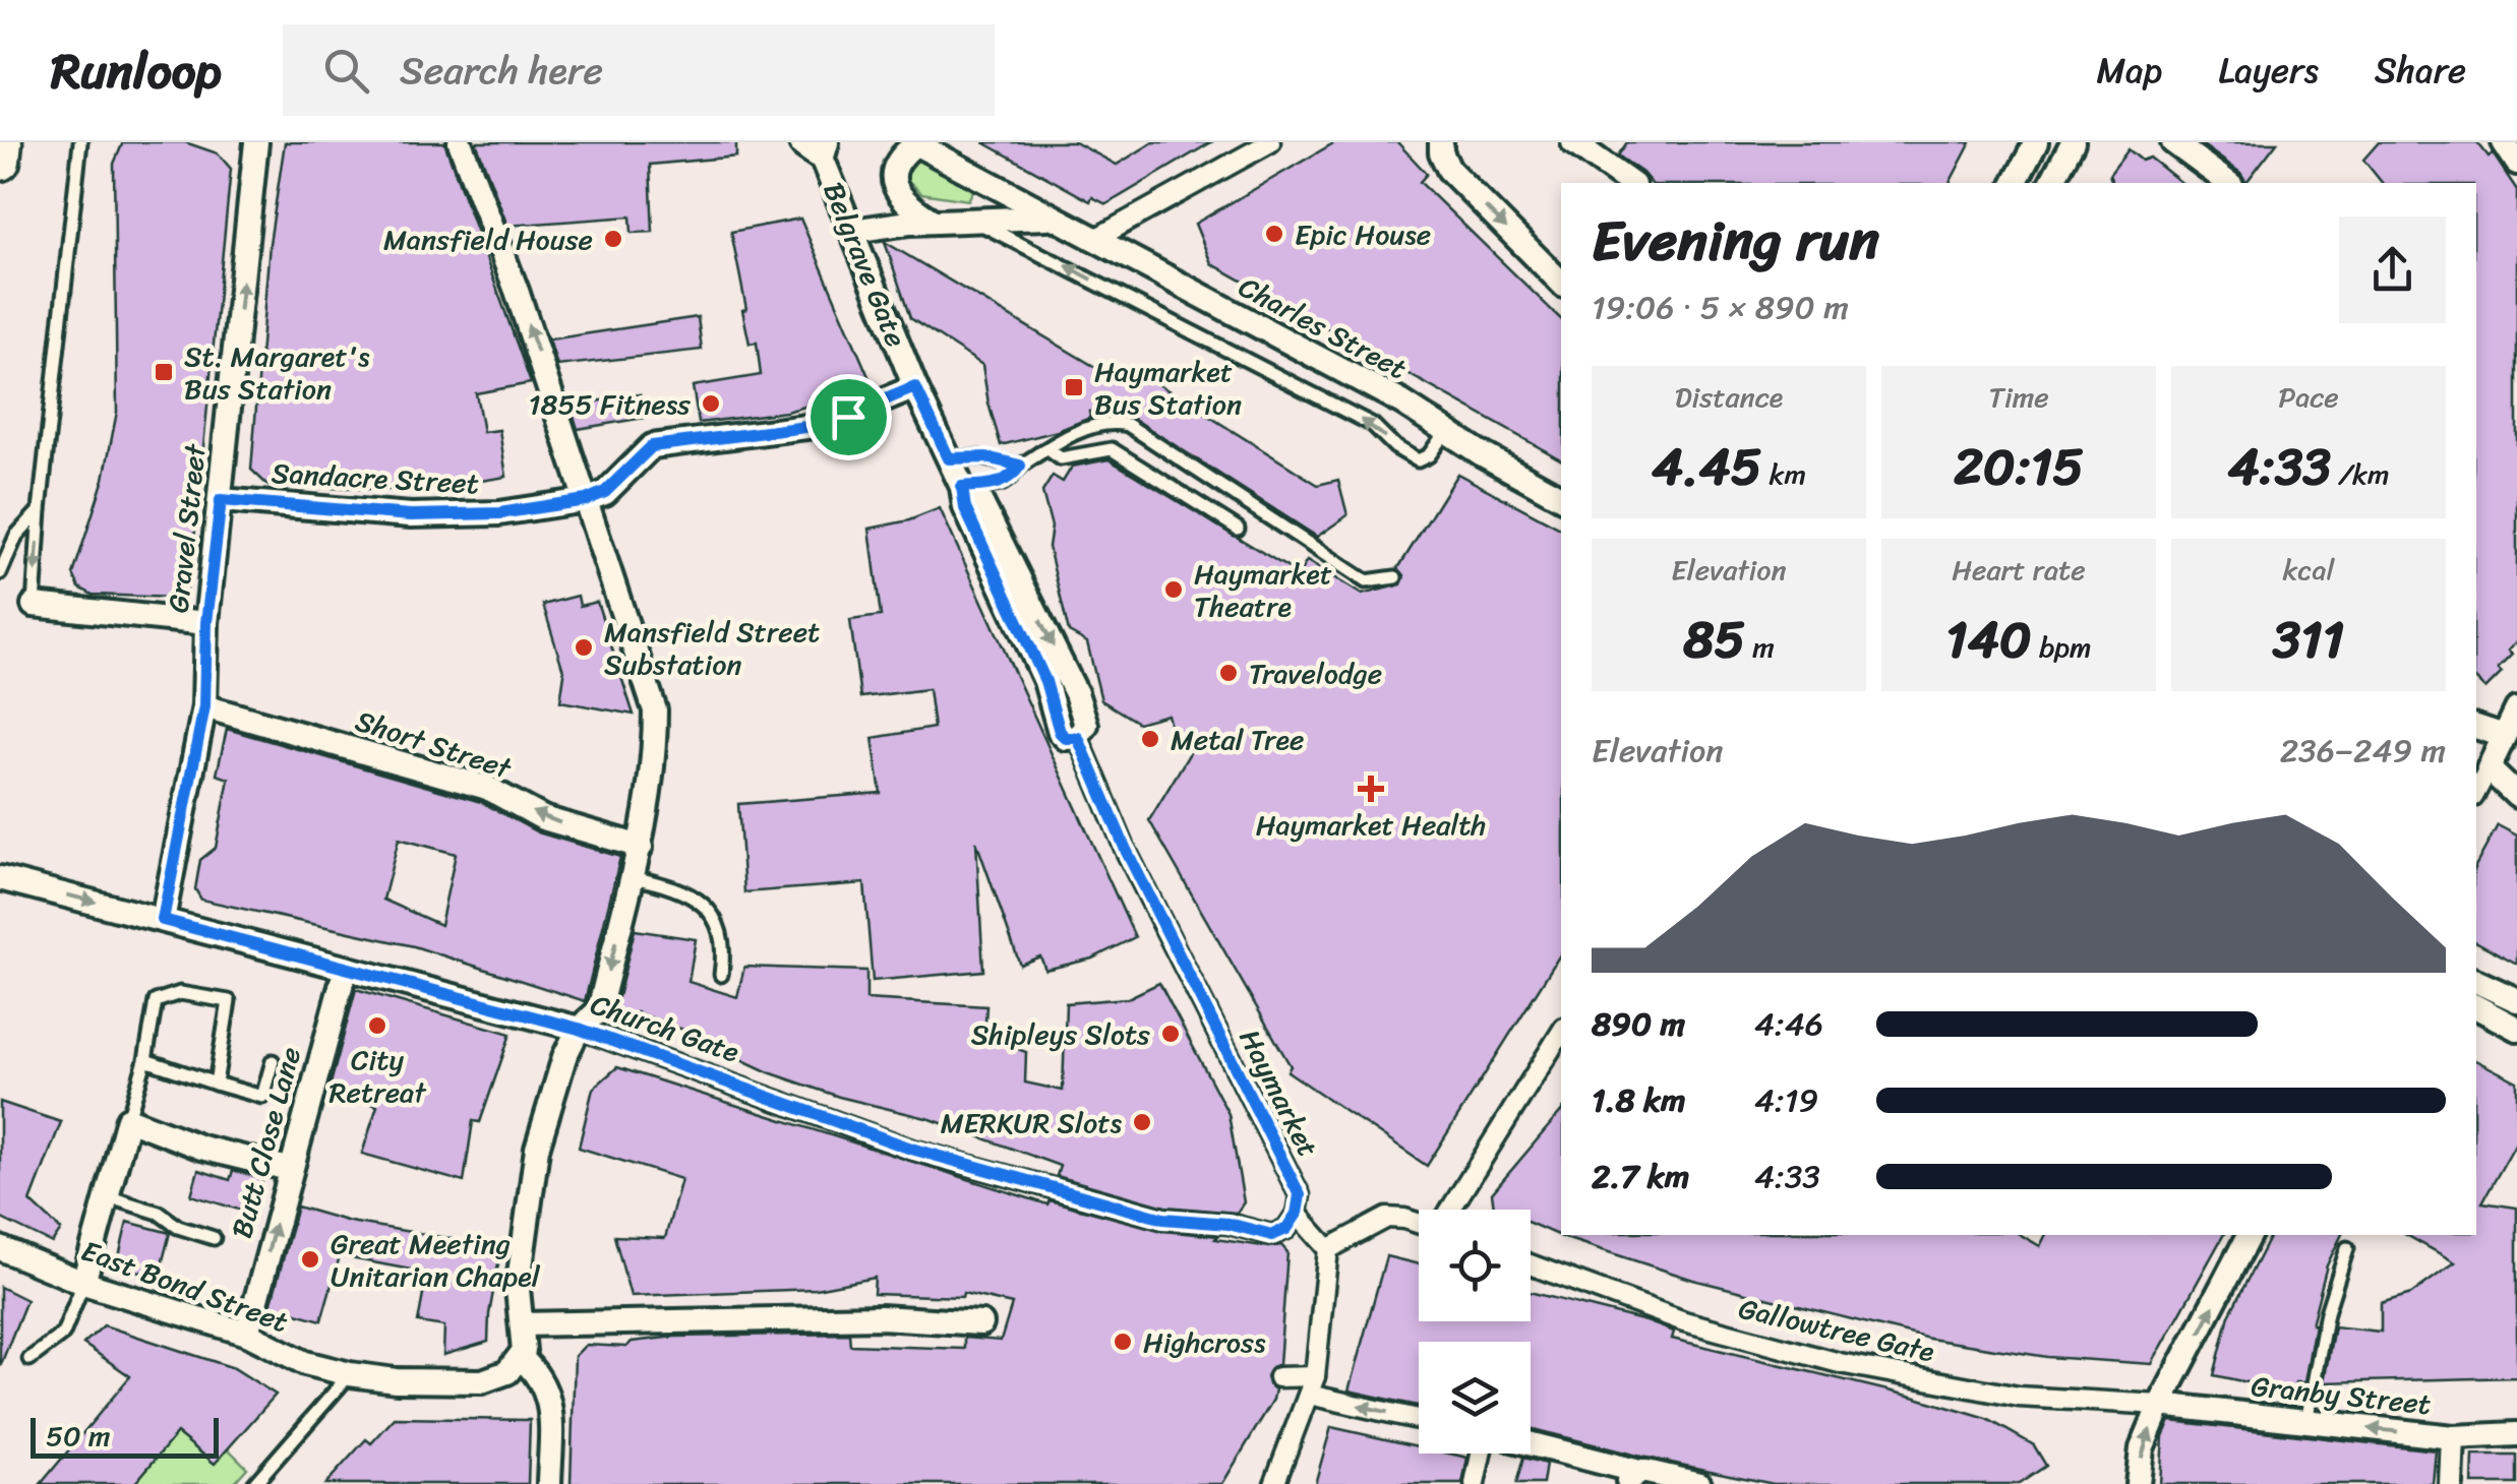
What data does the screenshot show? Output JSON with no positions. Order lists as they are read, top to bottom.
{
  "streets": {
    "street": [
      "Belgrave Gate",
      "Charles Street",
      "Sandacre Street",
      "Gravel Street",
      "Short Street",
      "Church Gate",
      "Haymarket",
      "Butt Close Lane",
      "East Bond Street",
      "Gallowtree Gate",
      "Granby Street"
    ]
  },
  "crossings": [
    ["Belgrave Gate", "Charles Street"],
    ["Belgrave Gate", "Haymarket"],
    ["Sandacre Street", "Gravel Street"],
    ["Gravel Street", "Short Street"],
    ["Gravel Street", "Church Gate"],
    ["Church Gate", "Haymarket"],
    ["Church Gate", "Butt Close Lane"],
    ["Butt Close Lane", "East Bond Street"],
    ["Gallowtree Gate", "Granby Street"]
  ],
  "one_way": ["Gravel Street", "Short Street", "Granby Street"],
  "places": {
    "other": [
      "Epic House",
      "Mansfield House",
      "1855 Fitness",
      "Haymarket Theatre",
      "Mansfield Street Substation",
      "Travelodge",
      "Metal Tree",
      "City Retreat",
      "Shipleys Slots",
      "MERKUR Slots",
      "Great Meeting Unitarian Chapel",
      "Highcross"
    ],
    "transit": ["St. Margaret's Bus Station", "Haymarket Bus Station"],
    "health": ["Haymarket Health"]
  },
  "scale_bar": "50 m",
  "page": {
    "header": "Runloop",
    "search": "Search here",
    "nav": ["Map", "Layers", "Share"],
    "heading": ["Evening run", "19:06 · 5 × 890 m"],
    "stats": [
      ["Distance", "4.45 km"],
      ["Time", "20:15"],
      ["Pace", "4:33 /km"],
      ["Elevation", "85 m"],
      ["Heart rate", "140 bpm"],
      ["kcal", "311"]
    ],
    "chart": ["Elevation", "236–249 m"],
    "list": [
      {
        "name": "890 m",
        "note": "4:46"
      },
      {
        "name": "1.8 km",
        "note": "4:19"
      },
      {
        "name": "2.7 km",
        "note": "4:33"
      }
    ],
    "scale": "50 m"
  }
}
